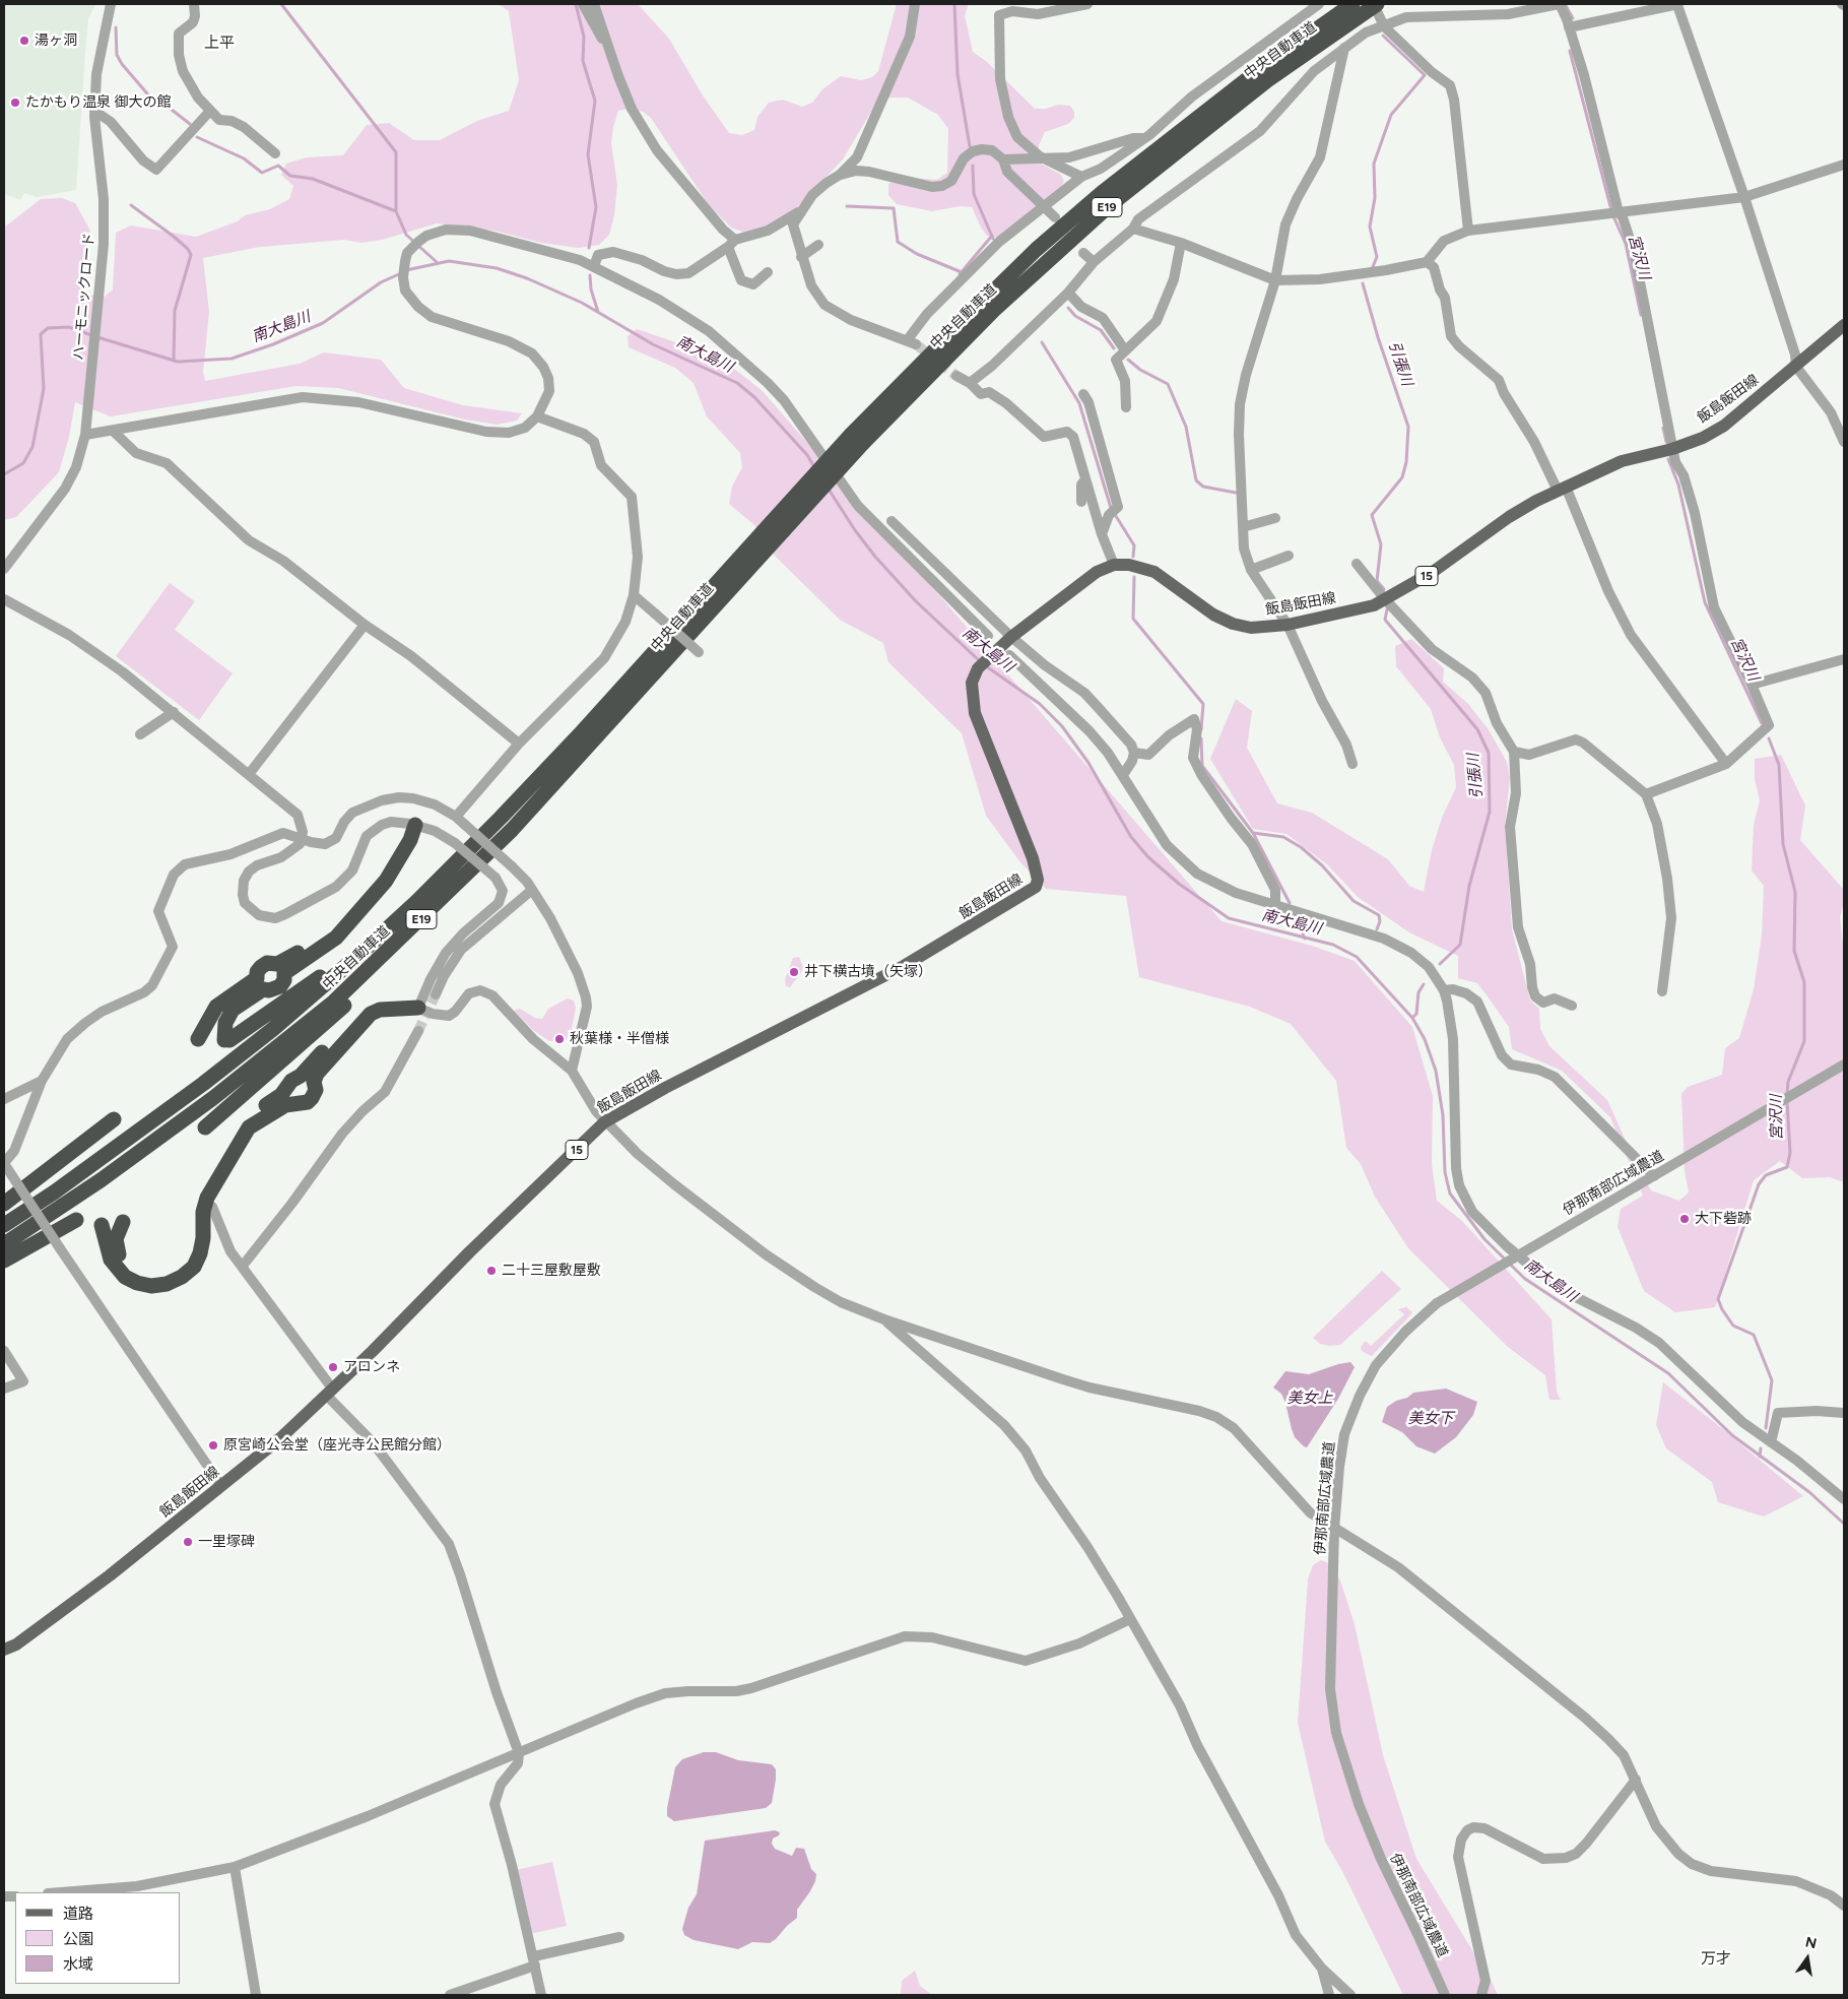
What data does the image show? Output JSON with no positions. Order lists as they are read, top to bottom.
{
  "streets": {
    "highway": ["中央自動車道", "E19"],
    "main road": ["飯島飯田線", "15"],
    "street": ["ハーモニックロード", "伊那南部広域農道"]
  },
  "districts": ["上平", "万才"],
  "water": [
    "宮沢川",
    "南大島川",
    "引張川",
    "美女上",
    "美女下"
  ],
  "places": [
    "湯ヶ洞",
    "たかもり温泉 御大の館",
    "井下横古墳（矢塚）",
    "秋葉様・半僧様",
    "大下砦跡",
    "二十三屋敷屋敷",
    "アロンネ",
    "原宮崎公会堂（座光寺公民館分館）",
    "一里塚碑"
  ],
  "legend": ["道路", "公園", "水域"],
  "north": "top"
}
